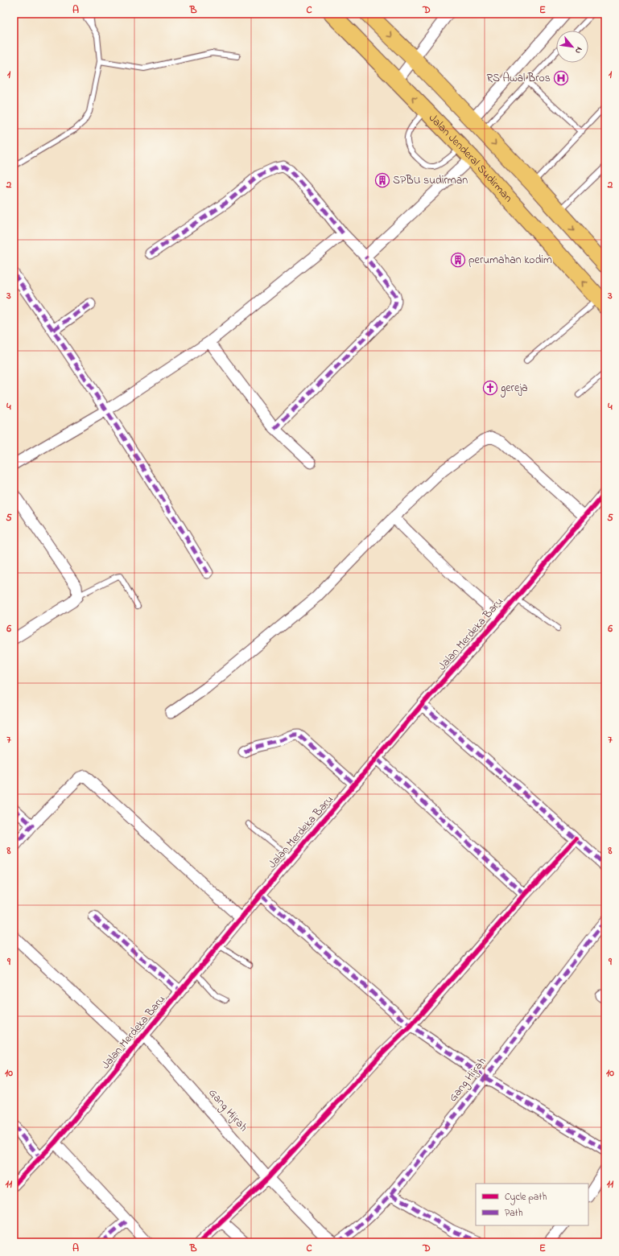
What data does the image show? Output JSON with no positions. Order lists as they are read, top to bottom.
{
  "streets": {
    "main road": ["Jalan Jenderal Sudirman"],
    "street": ["Jalan Merdeka Baru", "Gang Hijrah"]
  },
  "crossings": [
    ["Jalan Merdeka Baru", "Gang Hijrah"]
  ],
  "places": {
    "hospital": ["RS Awal Bros"],
    "building": ["SPBU sudirman", "perumahan kodim"],
    "church": ["gereja"]
  },
  "legend": ["Cycle path", "Path"],
  "north": "bottom right",
  "grid": {
    "columns": [
      "A",
      "B",
      "C",
      "D",
      "E"
    ],
    "rows": [
      "1",
      "2",
      "3",
      "4",
      "5",
      "6",
      "7",
      "8",
      "9",
      "10",
      "11"
    ]
  }
}
